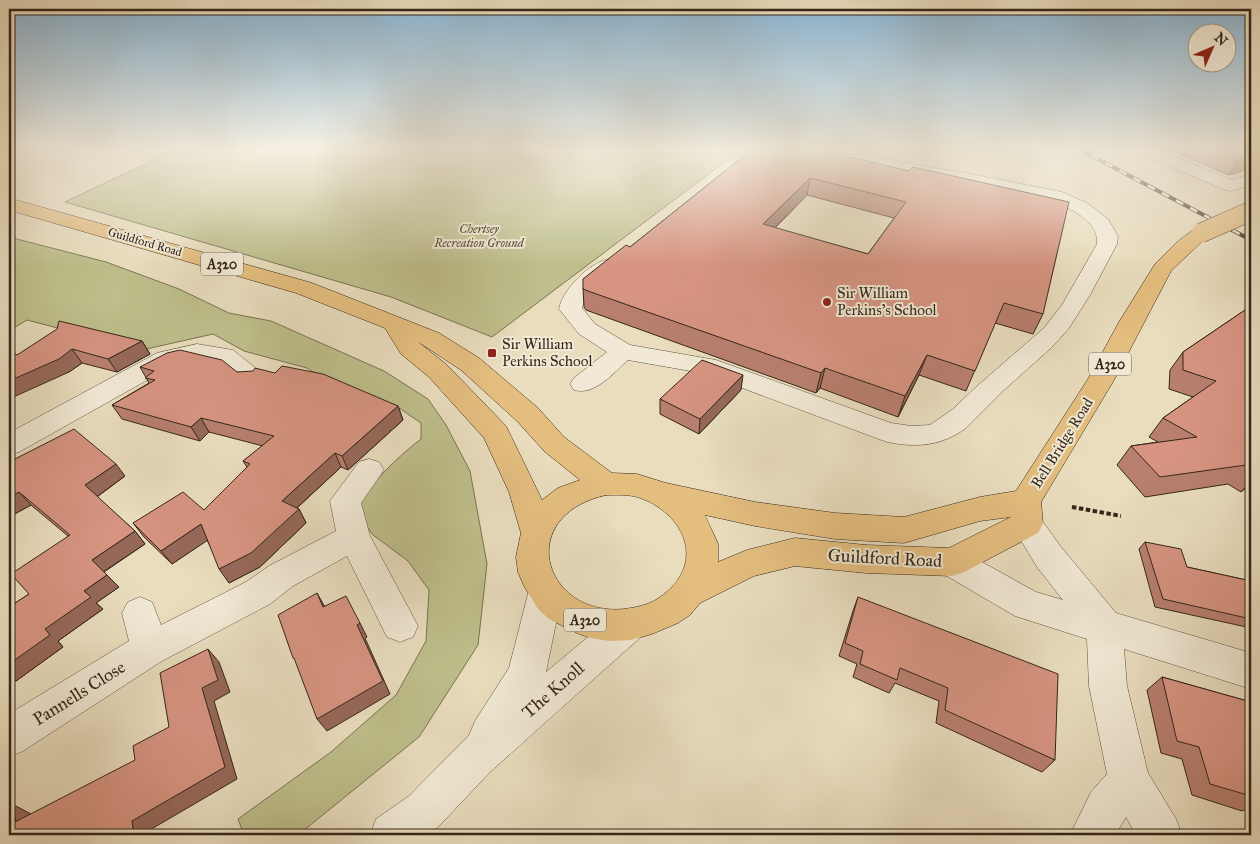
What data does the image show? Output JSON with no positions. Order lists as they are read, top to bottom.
{
  "streets": {
    "main road": ["Guildford Road", "A320", "Bell Bridge Road"],
    "street": ["The Knoll", "Pannells Close"]
  },
  "crossings": [
    ["Guildford Road", "A320"],
    ["Guildford Road", "Bell Bridge Road"],
    ["Guildford Road", "The Knoll"],
    ["A320", "Bell Bridge Road"],
    ["A320", "The Knoll"]
  ],
  "parks": ["Chertsey Recreation Ground"],
  "places": {
    "other": ["Sir William Perkins's School"],
    "transit": ["Sir William Perkins School"]
  },
  "north": "top right"
}
